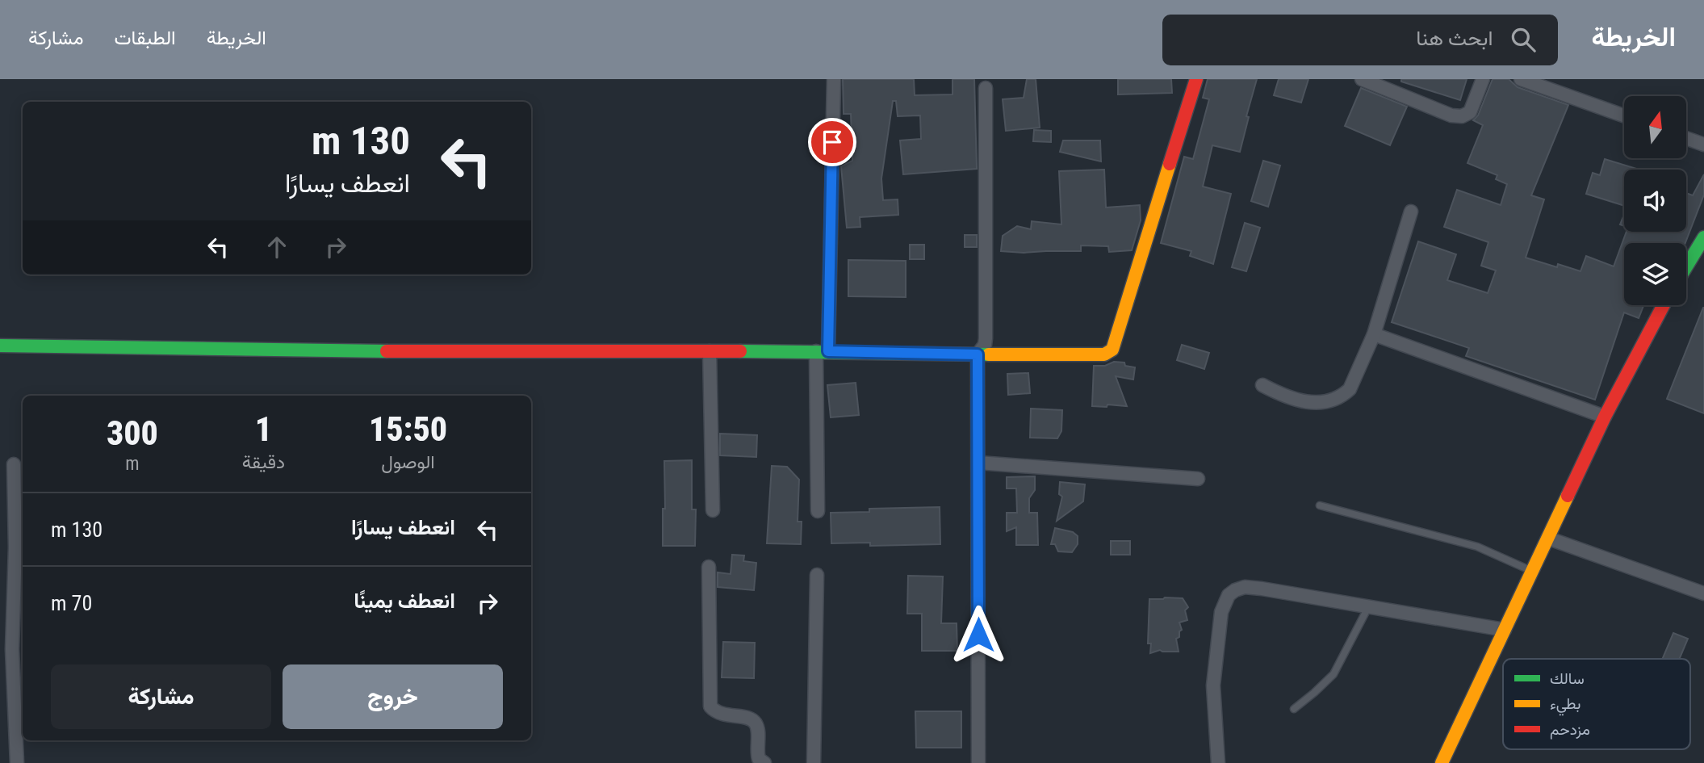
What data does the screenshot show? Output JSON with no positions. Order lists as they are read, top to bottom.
{
  "legend": ["سالك", "بطيء", "مزدحم"],
  "north": "top",
  "page": {
    "header": "الخريطة",
    "search": "ابحث هنا",
    "nav": ["الخريطة", "الطبقات", "مشاركة"],
    "turn": ["130 m", "انعطف يسارًا"],
    "eta": [
      "15:50",
      "الوصول",
      "1",
      "دقيقة",
      "300",
      "m"
    ],
    "list": [
      {
        "name": "انعطف يسارًا",
        "value": "130 m"
      },
      {
        "name": "انعطف يمينًا",
        "value": "70 m"
      }
    ],
    "buttons": ["خروج", "مشاركة"]
  }
}
